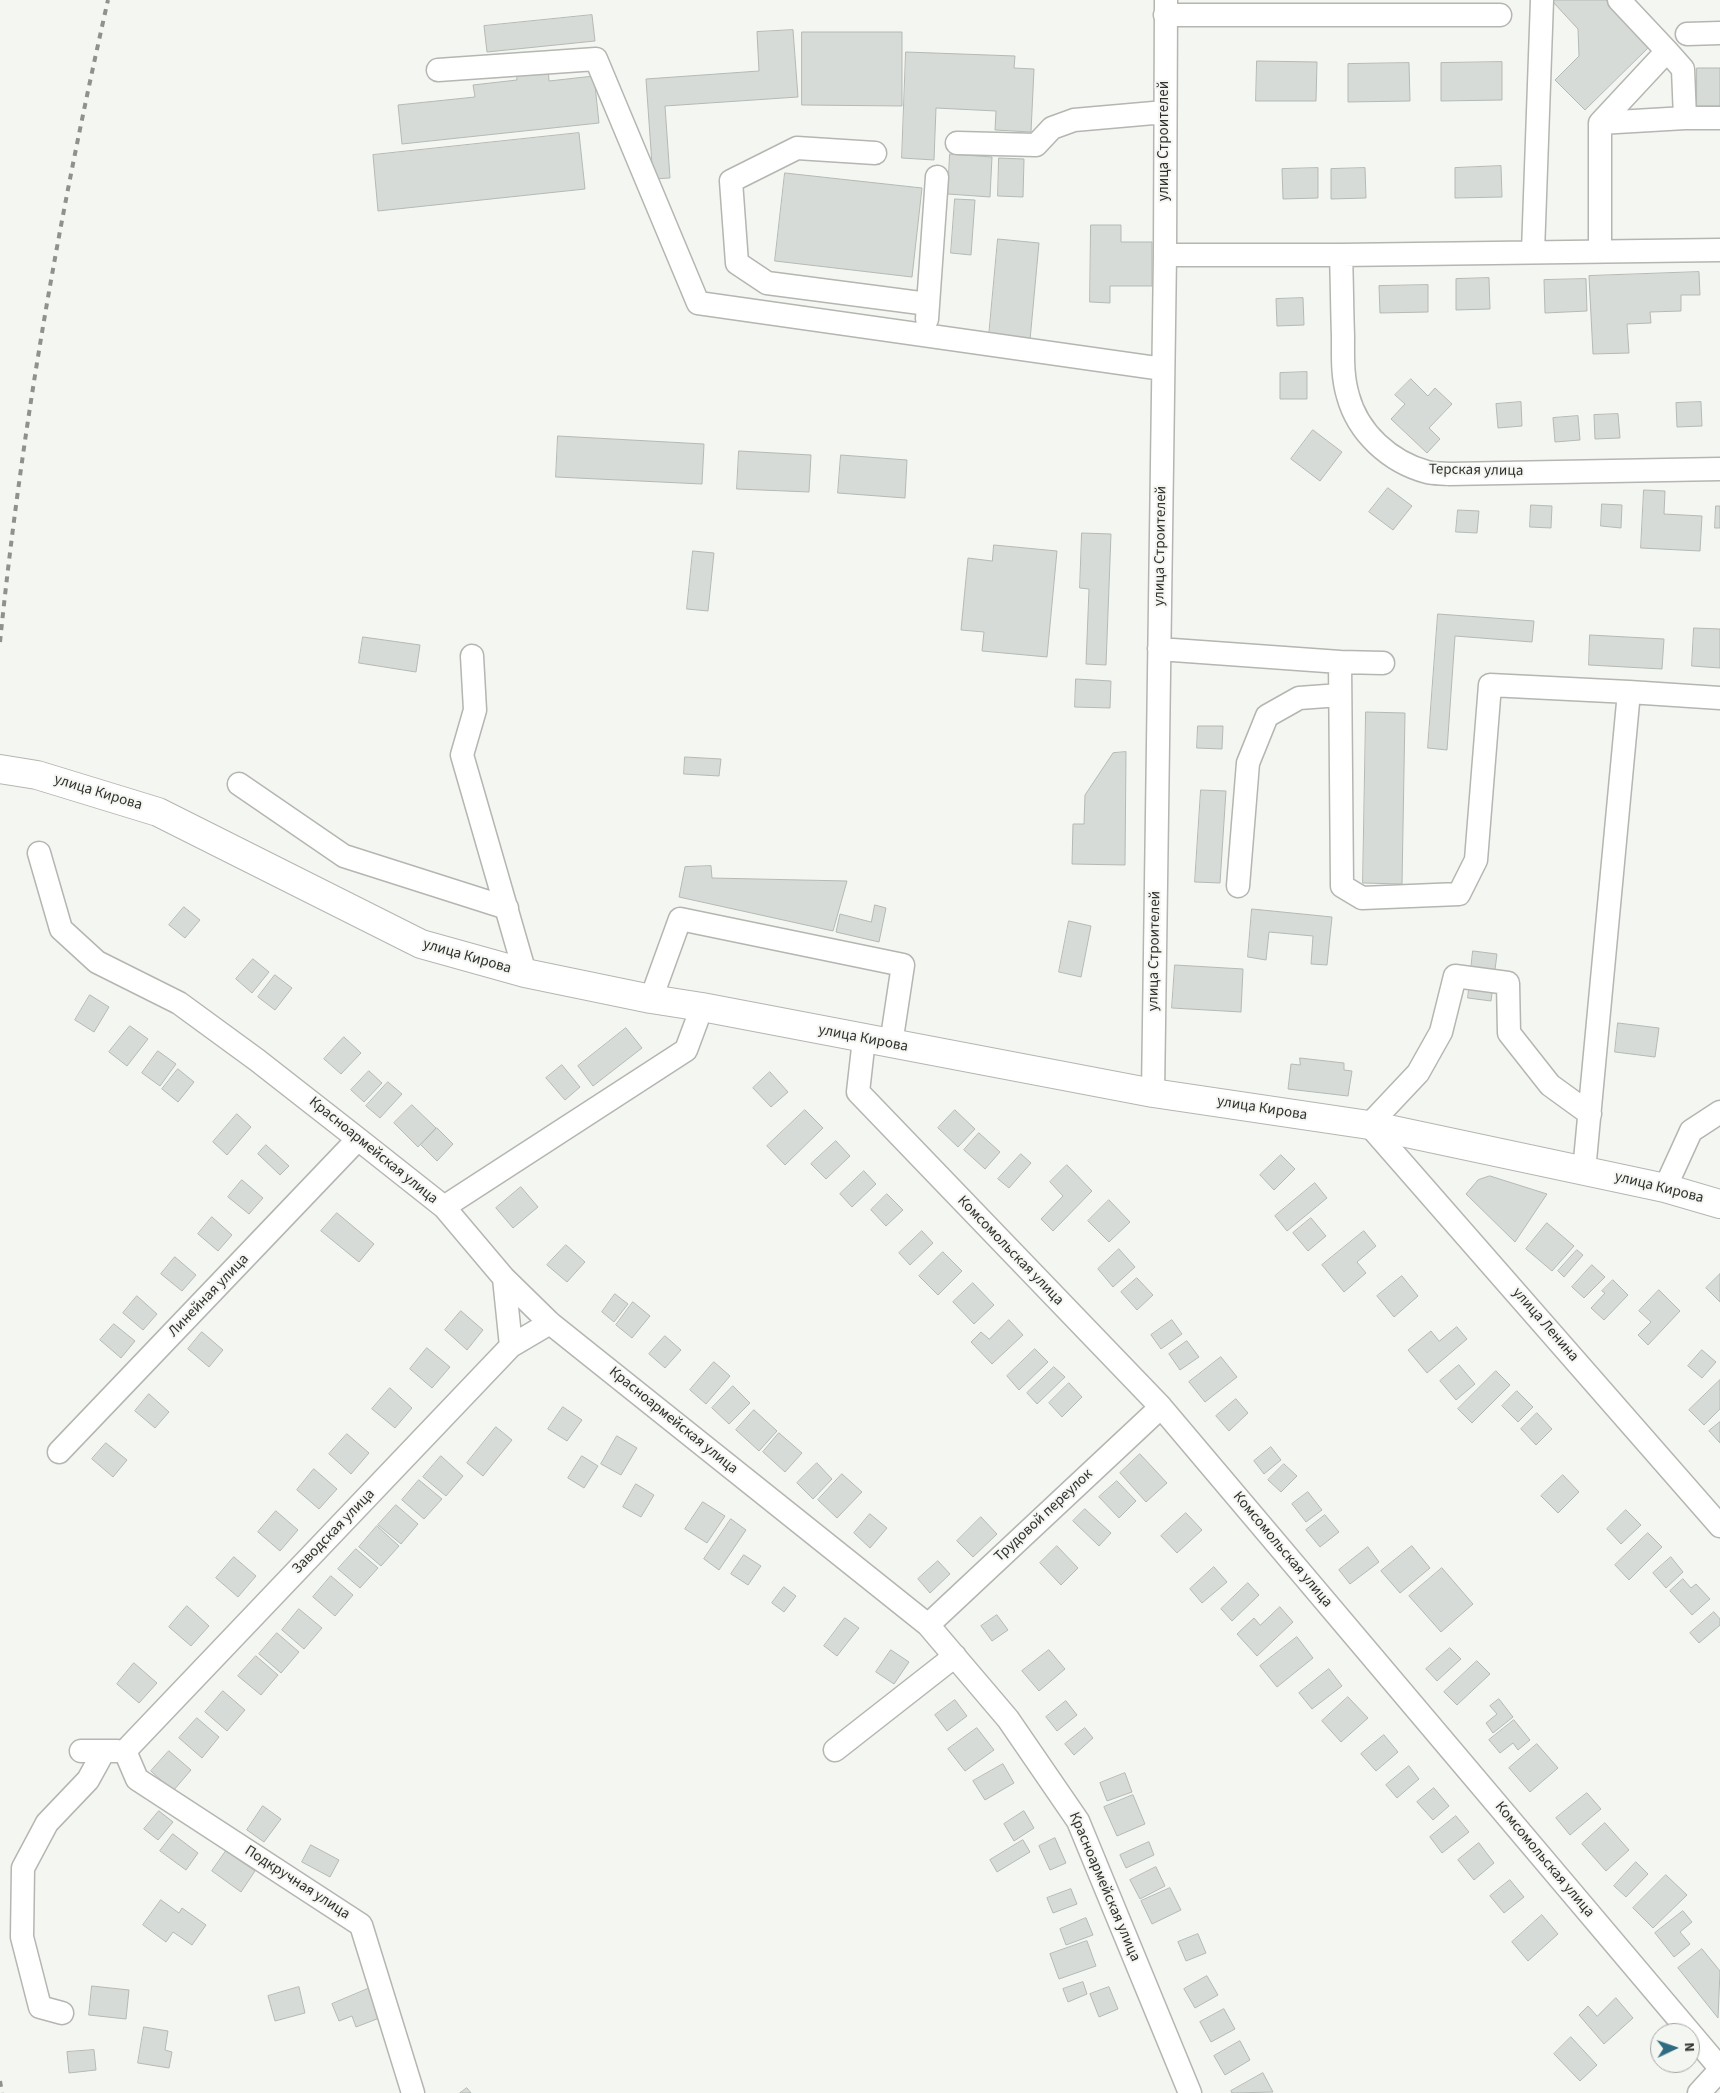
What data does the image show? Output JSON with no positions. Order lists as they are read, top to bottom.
{
  "streets": {
    "main road": ["улица Кирова"],
    "street": [
      "улица Строителей",
      "Терская улица",
      "Красноармейская улица",
      "Комсомольская улица",
      "Линейная улица",
      "улица Ленина",
      "Трудовой переулок",
      "Заводская улица",
      "Подкручная улица"
    ]
  },
  "crossings": [
    ["улица Строителей", "улица Кирова"],
    ["улица Кирова", "Комсомольская улица"],
    ["улица Кирова", "улица Ленина"],
    ["Красноармейская улица", "Линейная улица"],
    ["Красноармейская улица", "Трудовой переулок"],
    ["Красноармейская улица", "Заводская улица"],
    ["Комсомольская улица", "Трудовой переулок"],
    ["Заводская улица", "Подкручная улица"]
  ],
  "north": "right"
}
